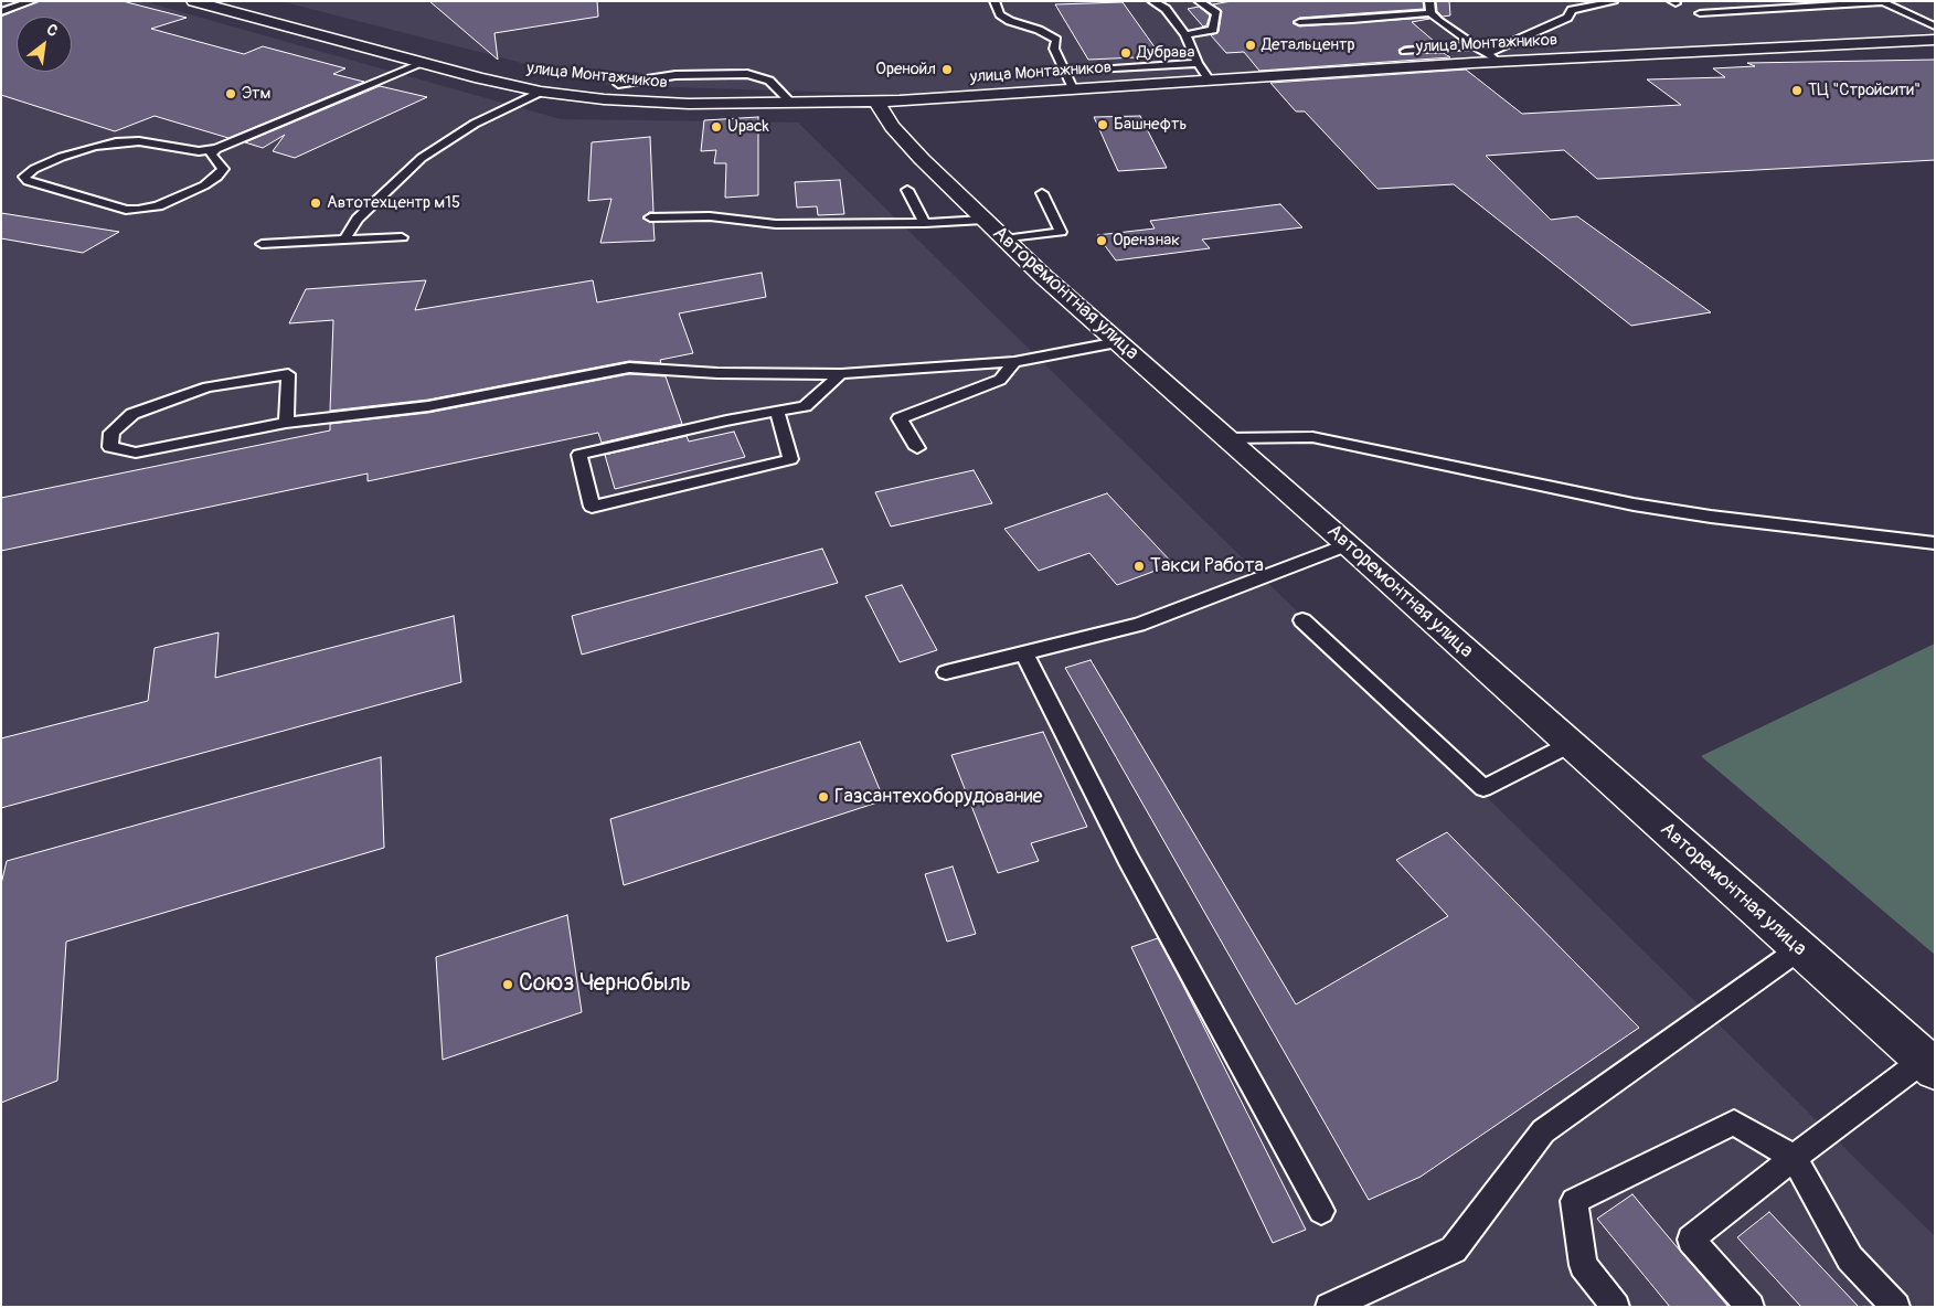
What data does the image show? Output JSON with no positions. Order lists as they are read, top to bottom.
{
  "streets": {
    "main road": ["улица Монтажников", "Авторемонтная улица"]
  },
  "crossings": [
    ["улица Монтажников", "Авторемонтная улица"]
  ],
  "places": [
    "Детальцентр",
    "Дубрава",
    "Оренойл",
    "ТЦ \"Стройсити\"",
    "Этм",
    "Башнефть",
    "Upack",
    "Автотехцентр м15",
    "Орензнак",
    "Такси Работа",
    "Газсантехоборудование",
    "Союз Чернобыль"
  ],
  "north": "top right"
}
